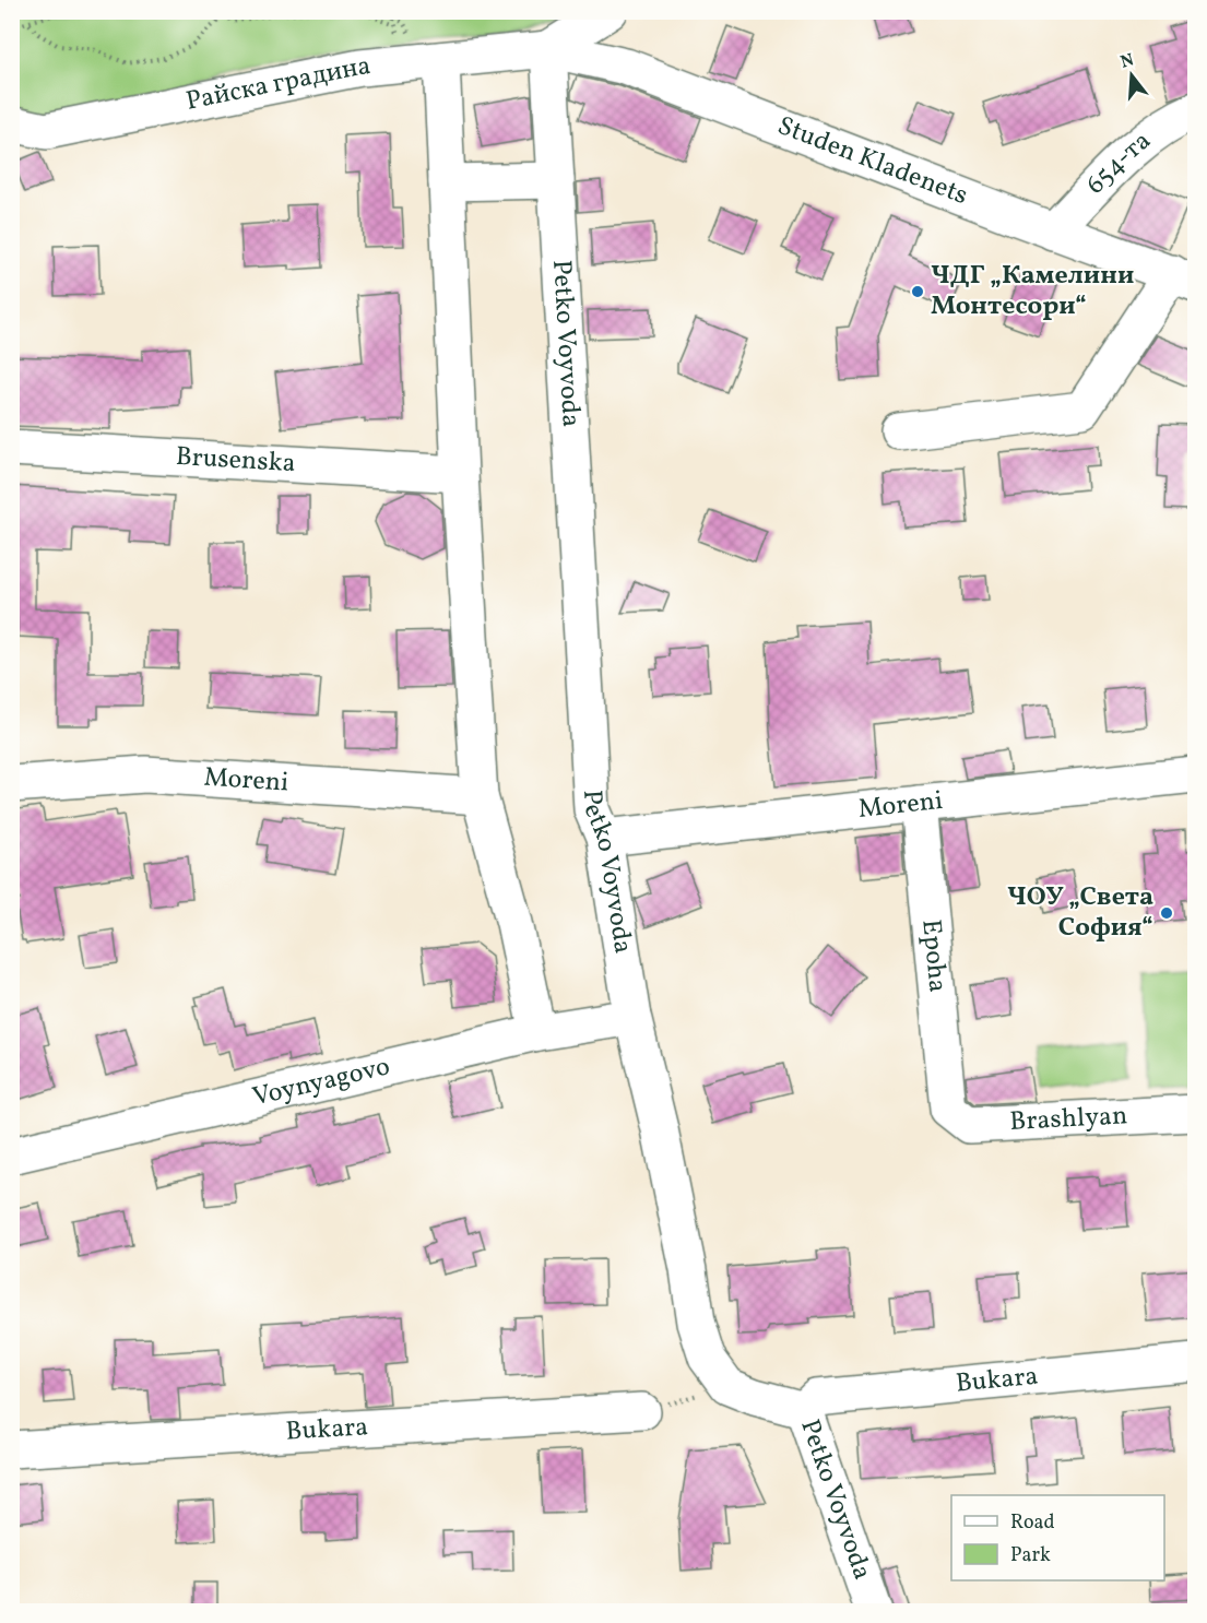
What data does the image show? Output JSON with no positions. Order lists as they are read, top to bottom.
{
  "streets": {
    "street": [
      "Райска градина",
      "Studen Kladenets",
      "654-та",
      "Petko Voyvoda",
      "Brusenska",
      "Moreni",
      "Epoha",
      "Voynyagovo",
      "Brashlyan",
      "Bukara"
    ]
  },
  "crossings": [
    ["Райска градина", "Studen Kladenets"],
    ["Райска градина", "Petko Voyvoda"],
    ["Studen Kladenets", "654-та"],
    ["Studen Kladenets", "Petko Voyvoda"],
    ["Petko Voyvoda", "Moreni"],
    ["Petko Voyvoda", "Voynyagovo"],
    ["Petko Voyvoda", "Bukara"],
    ["Moreni", "Epoha"],
    ["Epoha", "Brashlyan"]
  ],
  "places": ["ЧДГ „Камелини Монтесори“", "ЧОУ „Света София“"],
  "legend": ["Road", "Park"],
  "north": "top"
}
